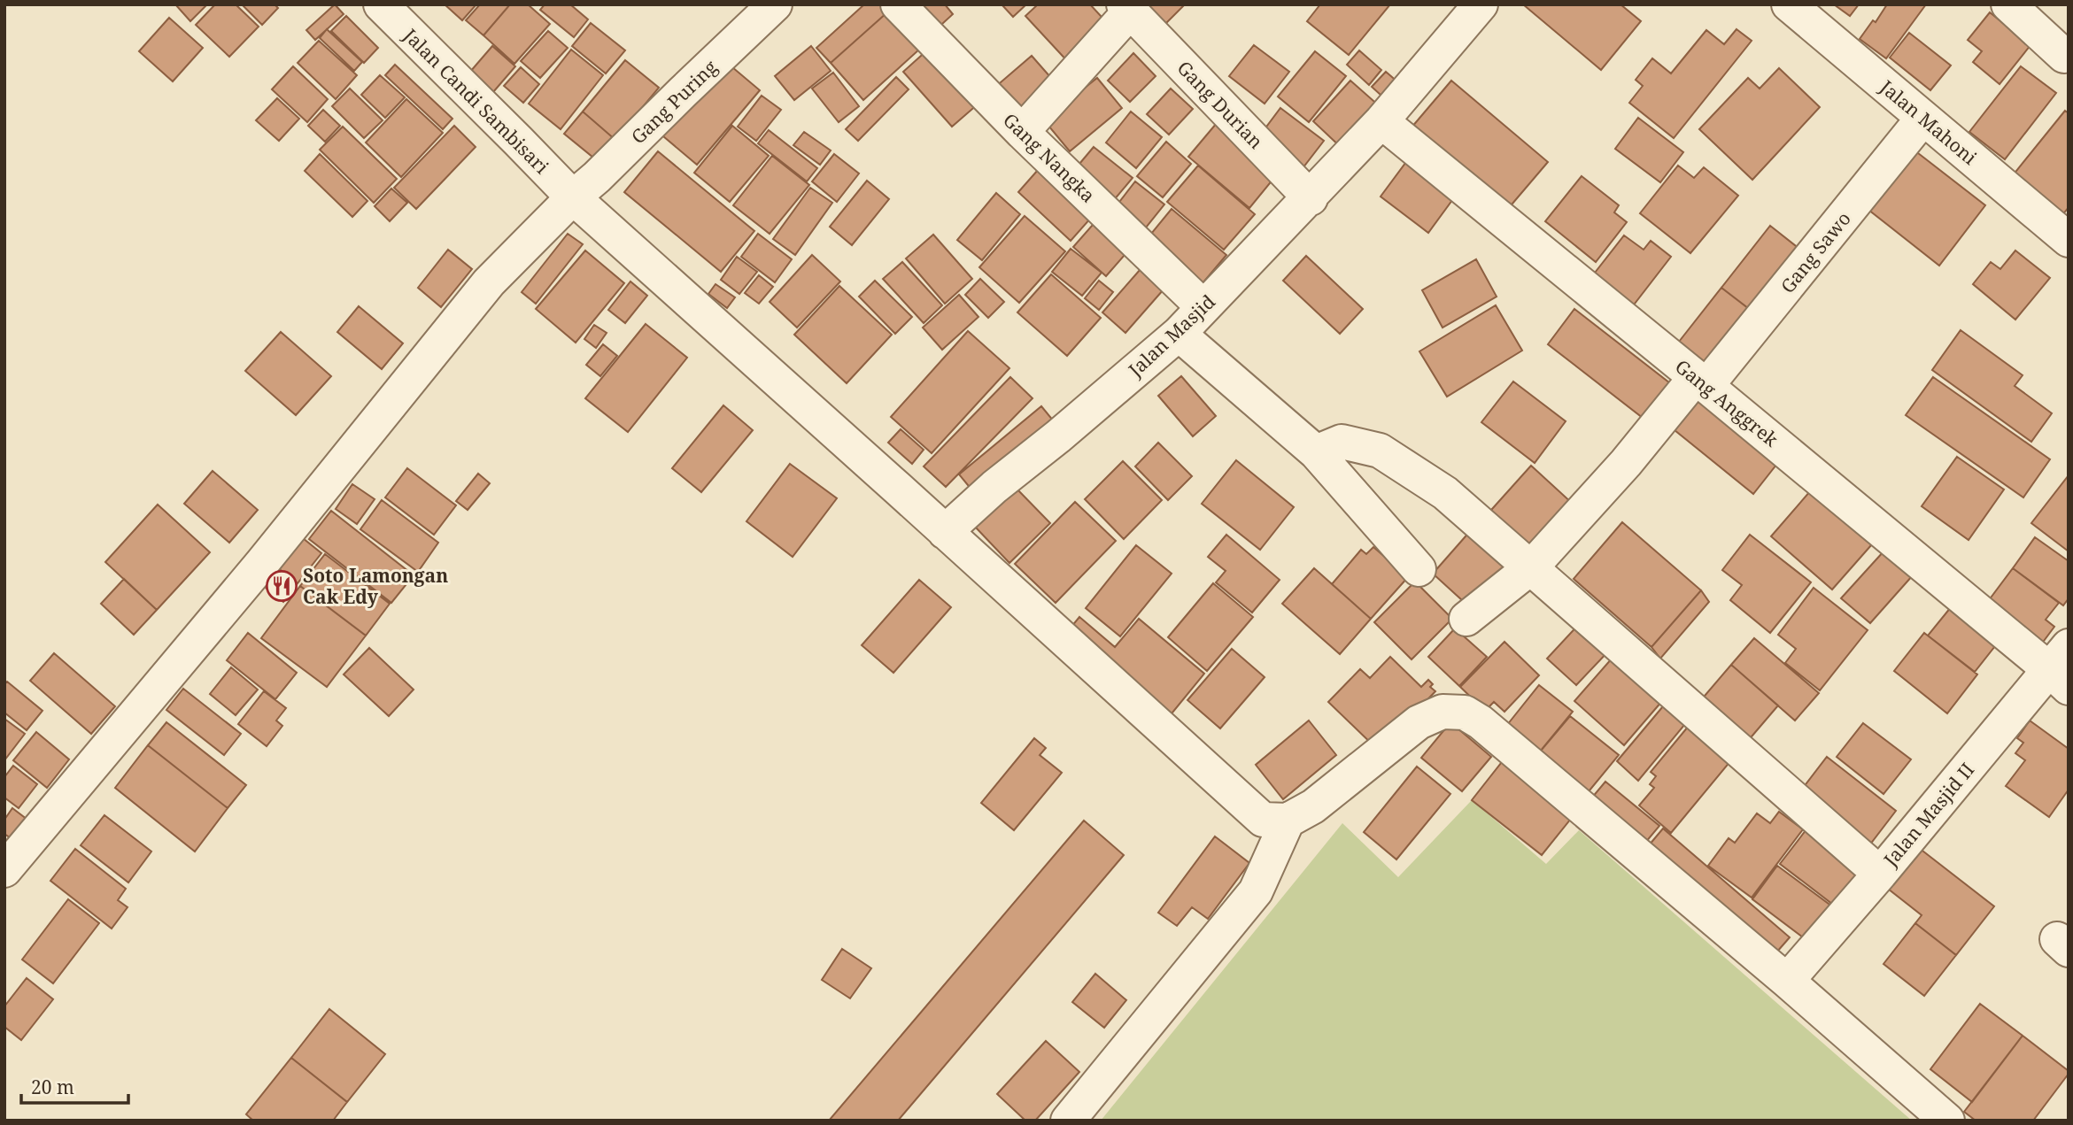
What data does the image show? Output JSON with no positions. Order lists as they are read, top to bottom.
{
  "streets": {
    "street": [
      "Jalan Candi Sambisari",
      "Gang Puring",
      "Gang Durian",
      "Jalan Mahoni",
      "Gang Nangka",
      "Gang Sawo",
      "Jalan Masjid",
      "Gang Anggrek",
      "Jalan Masjid II"
    ]
  },
  "crossings": [
    ["Jalan Candi Sambisari", "Gang Puring"],
    ["Jalan Candi Sambisari", "Jalan Masjid"],
    ["Gang Durian", "Jalan Masjid"],
    ["Jalan Mahoni", "Gang Sawo"],
    ["Gang Nangka", "Jalan Masjid"],
    ["Gang Sawo", "Gang Anggrek"],
    ["Jalan Masjid", "Gang Anggrek"],
    ["Gang Anggrek", "Jalan Masjid II"]
  ],
  "places": {
    "restaurant": ["Soto Lamongan Cak Edy"]
  },
  "scale_bar": "20 m"
}
